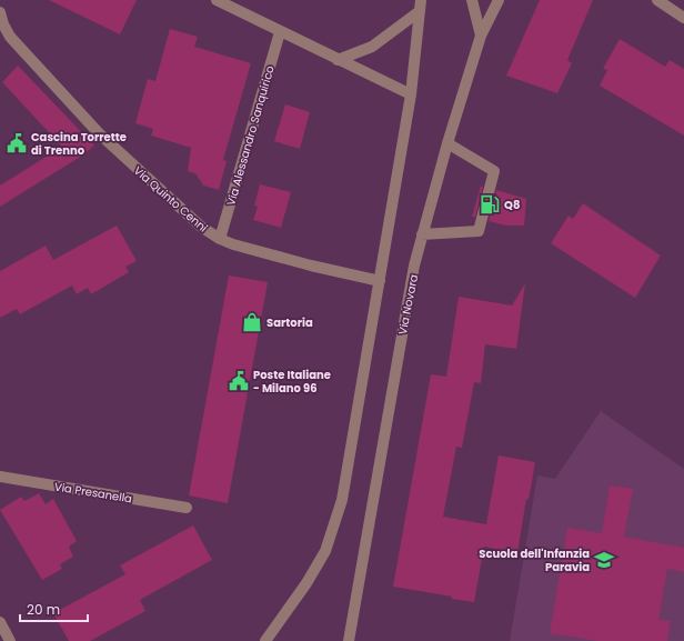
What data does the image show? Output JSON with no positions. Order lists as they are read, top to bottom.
{
  "streets": {
    "street": [
      "Via Alessandro Sanquirico",
      "Via Quinto Cenni",
      "Via Novara",
      "Via Presanella"
    ]
  },
  "crossings": [
    ["Via Alessandro Sanquirico", "Via Quinto Cenni"]
  ],
  "places": {
    "public building": ["Cascina Torrette di Trenno", "Poste Italiane - Milano 96"],
    "fuel station": ["Q8"],
    "shop": ["Sartoria"],
    "school or university": ["Scuola dell'Infanzia Paravia"]
  },
  "scale_bar": "20 m"
}
